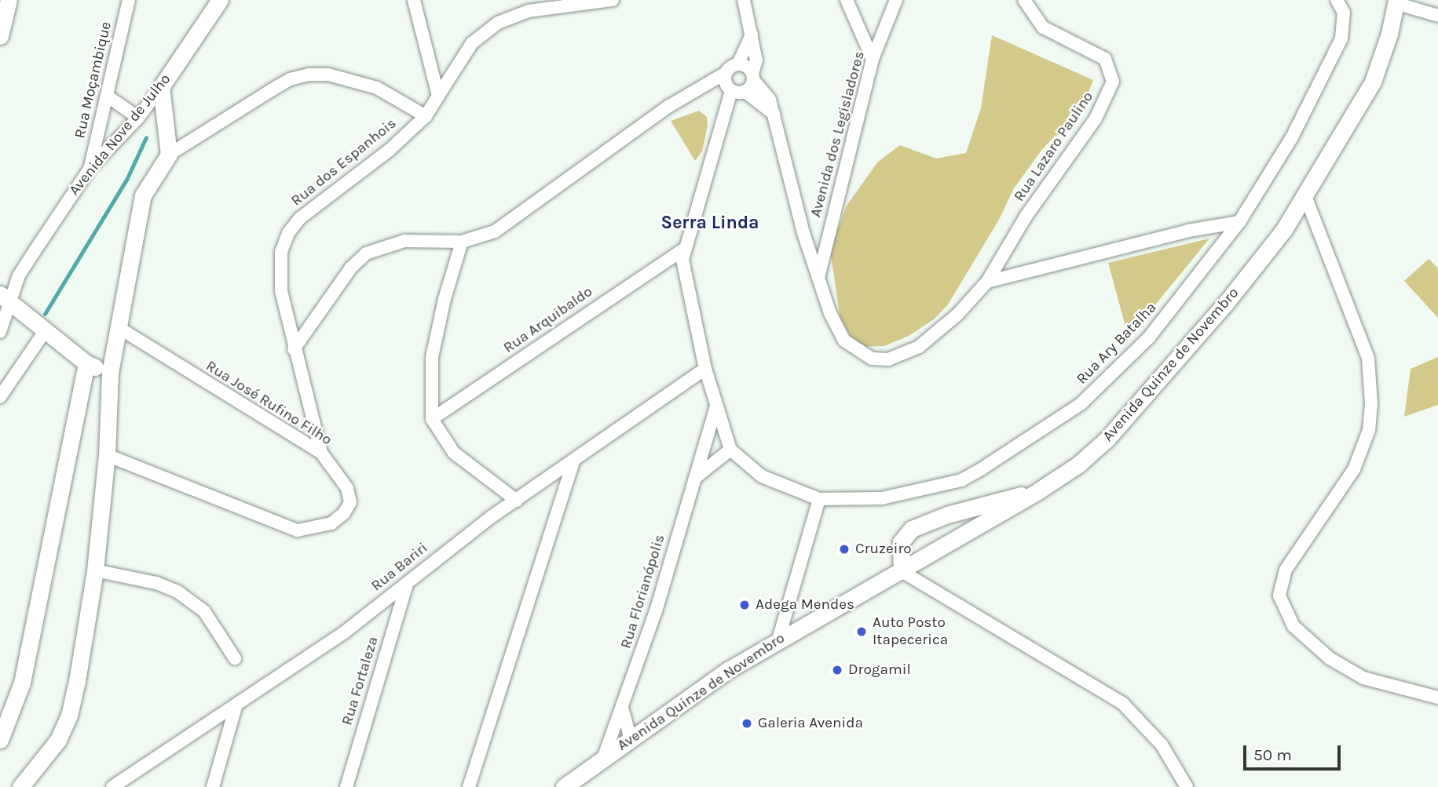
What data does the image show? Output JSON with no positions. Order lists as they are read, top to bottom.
{
  "streets": {
    "main road": ["Avenida Nove de Julho", "Avenida Quinze de Novembro"],
    "street": [
      "Rua Moçambique",
      "Avenida dos Legisladores",
      "Rua Lazaro Paulino",
      "Rua dos Espanhois",
      "Rua Arquibaldo",
      "Rua Ary Batalha",
      "Rua José Rufino Filho",
      "Rua Bariri",
      "Rua Florianópolis",
      "Rua Fortaleza"
    ]
  },
  "crossings": [
    ["Rua Moçambique", "Avenida Nove de Julho"],
    ["Avenida dos Legisladores", "Rua Lazaro Paulino"],
    ["Rua dos Espanhois", "Rua José Rufino Filho"],
    ["Avenida Quinze de Novembro", "Rua Florianópolis"],
    ["Rua Bariri", "Rua Fortaleza"]
  ],
  "districts": ["Serra Linda"],
  "places": [
    "Cruzeiro",
    "Adega Mendes",
    "Auto Posto Itapecerica",
    "Drogamil",
    "Galeria Avenida"
  ],
  "scale_bar": "50 m"
}
